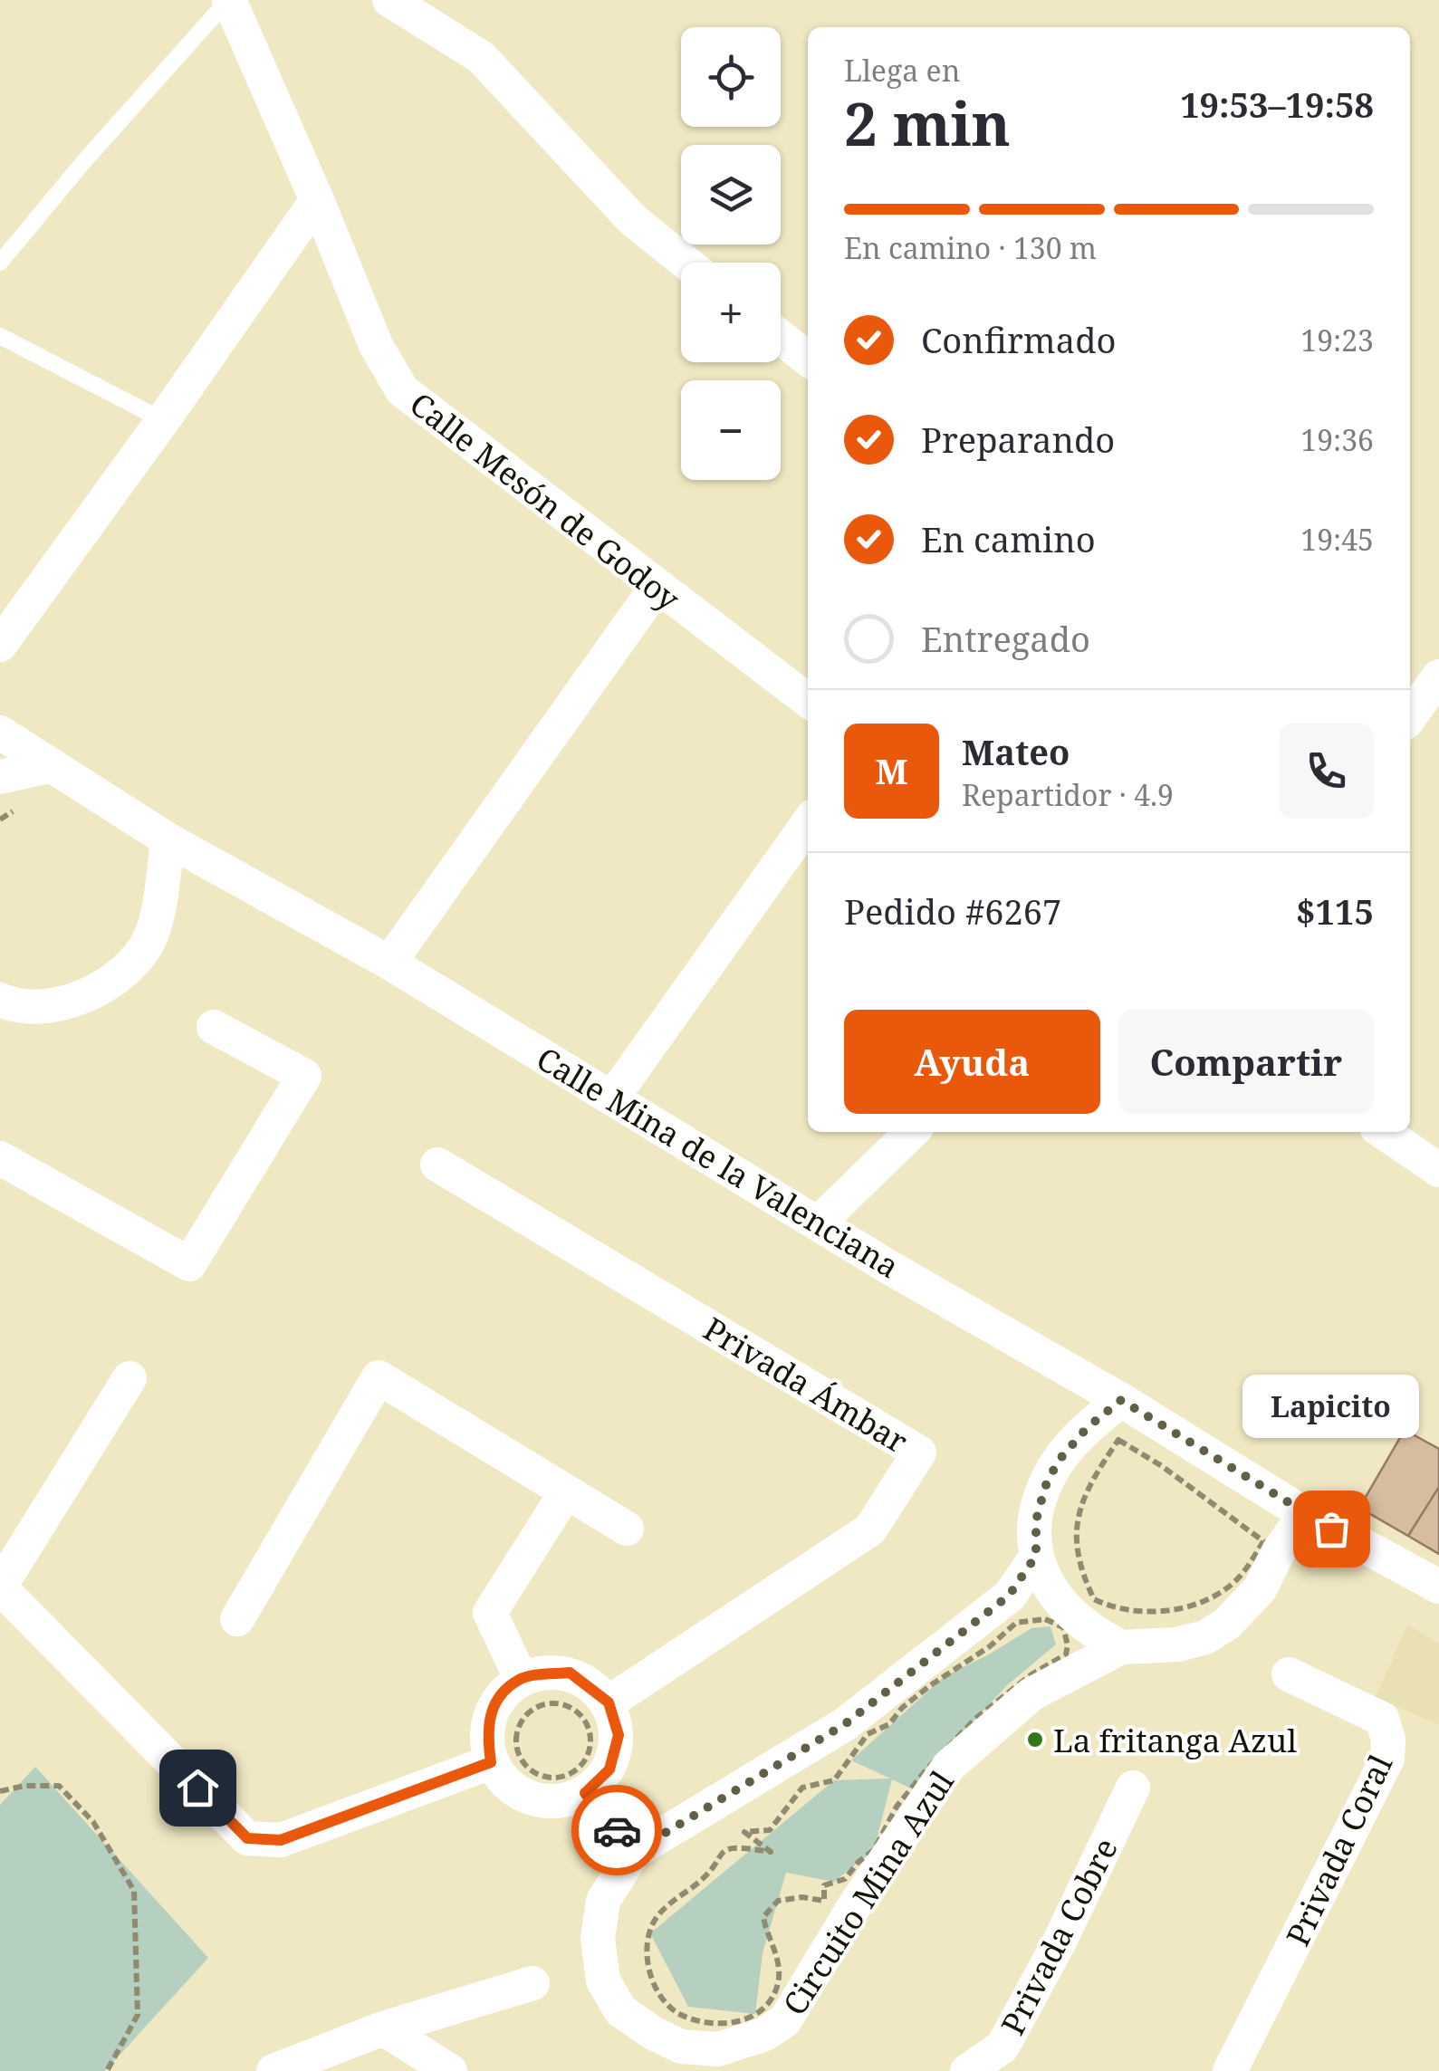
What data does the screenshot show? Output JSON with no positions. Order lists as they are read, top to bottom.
{
  "streets": {
    "street": [
      "Calle Mesón de Godoy",
      "Calle Mina de la Valenciana",
      "Privada Ámbar",
      "Privada Coral",
      "Circuito Mina Azul",
      "Privada Cobre"
    ]
  },
  "crossings": [
    ["Calle Mina de la Valenciana", "Circuito Mina Azul"]
  ],
  "places": ["Lapicito", "La fritanga Azul"],
  "page": {
    "map_buttons": ["+", "−"],
    "heading": ["2 min", "Llega en", "19:53–19:58"],
    "panel": [
      "Mateo",
      "Repartidor · 4.9",
      "Pedido #6267",
      "$115"
    ],
    "bar": "En camino · 130 m",
    "list": [
      ["Confirmado", "19:23"],
      ["Preparando", "19:36"],
      ["En camino", "19:45"],
      "Entregado"
    ],
    "round": "M",
    "buttons": ["Ayuda", "Compartir"],
    "bubble": "Lapicito"
  }
}
